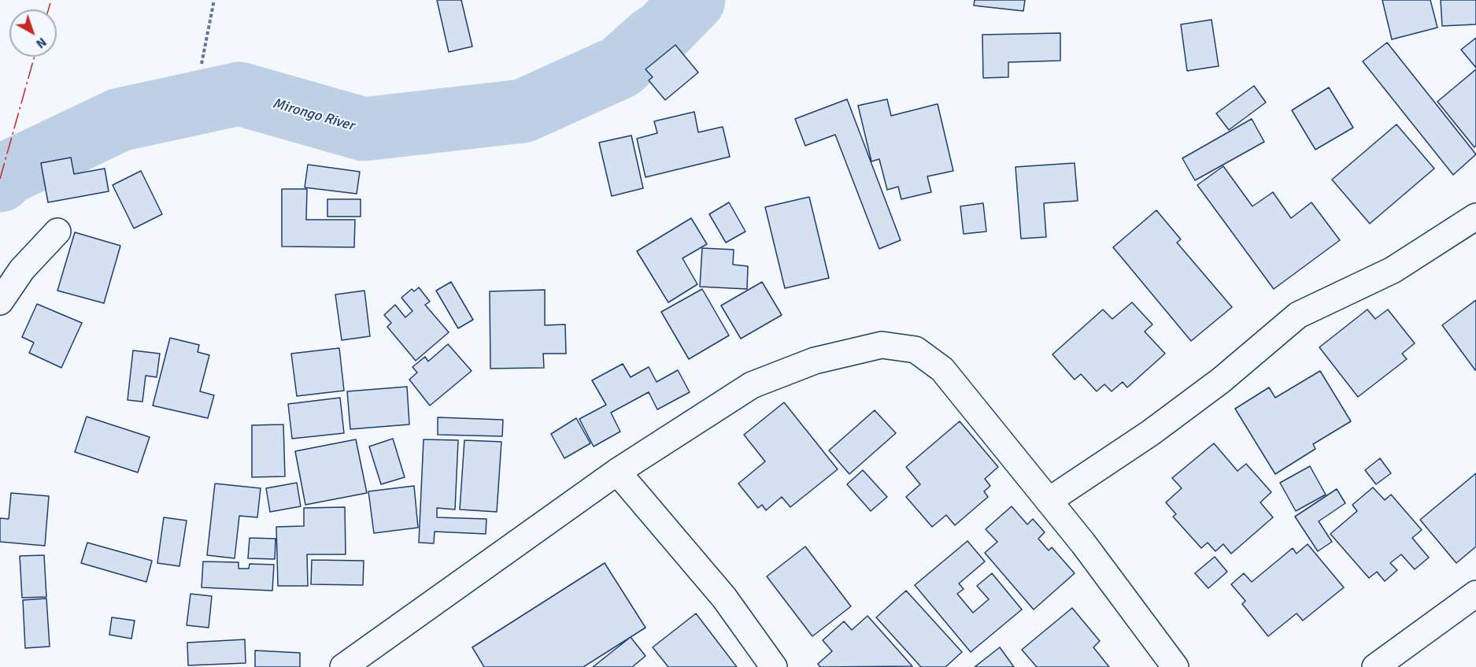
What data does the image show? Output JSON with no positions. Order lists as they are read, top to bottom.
{
  "water": ["Mirongo River"],
  "north": "bottom right"
}
